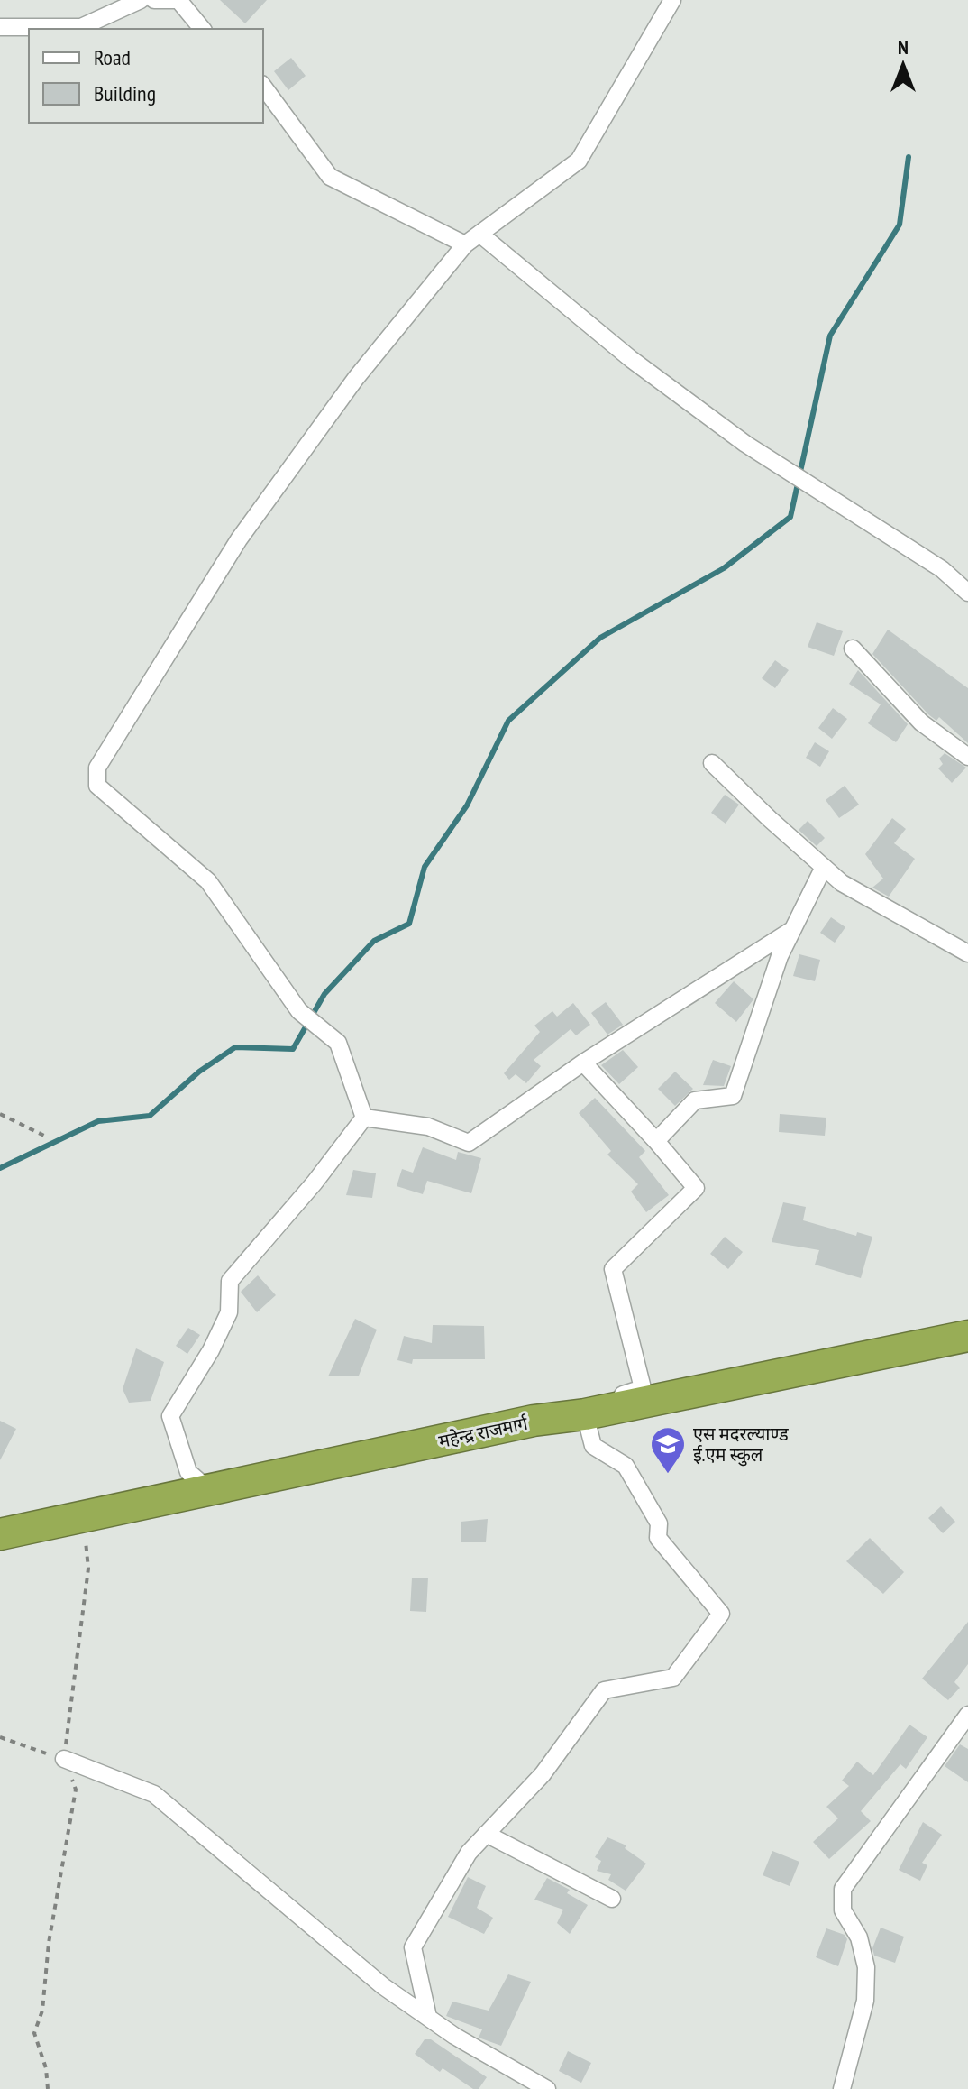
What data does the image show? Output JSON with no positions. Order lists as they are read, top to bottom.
{
  "streets": {
    "highway": ["महेन्द्र राजमार्ग"]
  },
  "places": {
    "school or university": ["एस मदरल्याण्ड ई.एम स्कुल"]
  },
  "legend": ["Road", "Building"],
  "north": "top"
}
